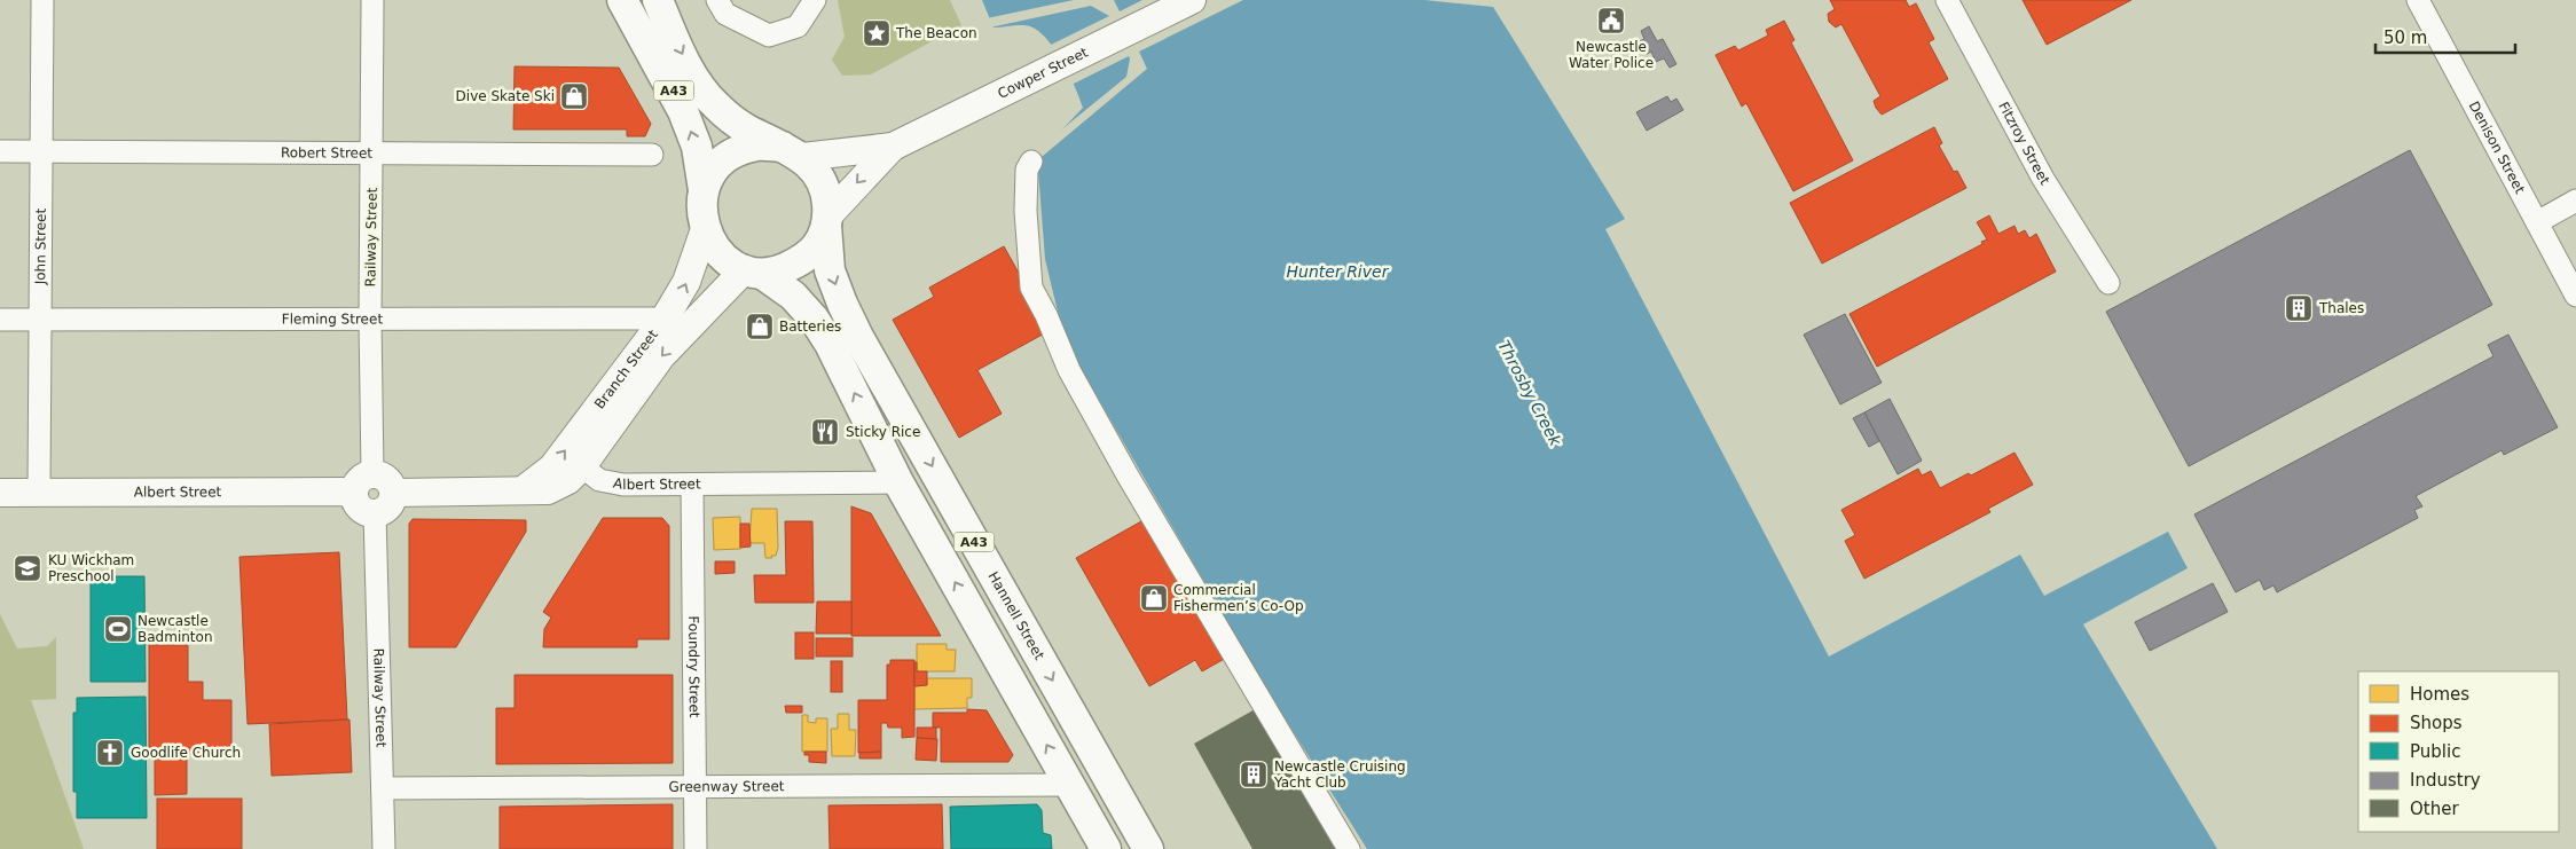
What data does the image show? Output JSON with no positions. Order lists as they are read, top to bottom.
{
  "streets": {
    "highway": ["A43", "Hannell Street"],
    "main road": ["Cowper Street", "Branch Street", "Albert Street"],
    "street": [
      "Fitzroy Street",
      "Denison Street",
      "Robert Street",
      "Railway Street",
      "John Street",
      "Fleming Street",
      "Foundry Street",
      "Greenway Street"
    ]
  },
  "crossings": [
    ["Cowper Street", "A43"],
    ["Cowper Street", "Branch Street"],
    ["Cowper Street", "Hannell Street"],
    ["A43", "Branch Street"],
    ["A43", "Albert Street"],
    ["A43", "Hannell Street"],
    ["A43", "Greenway Street"],
    ["Robert Street", "Railway Street"],
    ["Robert Street", "John Street"],
    ["Railway Street", "Fleming Street"],
    ["Railway Street", "Albert Street"],
    ["Railway Street", "Greenway Street"],
    ["John Street", "Fleming Street"],
    ["John Street", "Albert Street"],
    ["Fleming Street", "Branch Street"],
    ["Branch Street", "Albert Street"],
    ["Branch Street", "Hannell Street"],
    ["Albert Street", "Foundry Street"],
    ["Foundry Street", "Greenway Street"]
  ],
  "water": ["Hunter River", "Throsby Creek"],
  "places": {
    "public building": ["Newcastle Water Police"],
    "place": ["The Beacon"],
    "shop": ["Dive Skate Ski", "Batteries", "Commercial Fishermen’s Co-Op"],
    "building": ["Thales", "Newcastle Cruising Yacht Club"],
    "restaurant": ["Sticky Rice"],
    "school or university": ["KU Wickham Preschool"],
    "sports": ["Newcastle Badminton"],
    "church": ["Goodlife Church"]
  },
  "legend": [
    "Homes",
    "Shops",
    "Public",
    "Industry",
    "Other"
  ],
  "scale_bar": "50 m"
}
